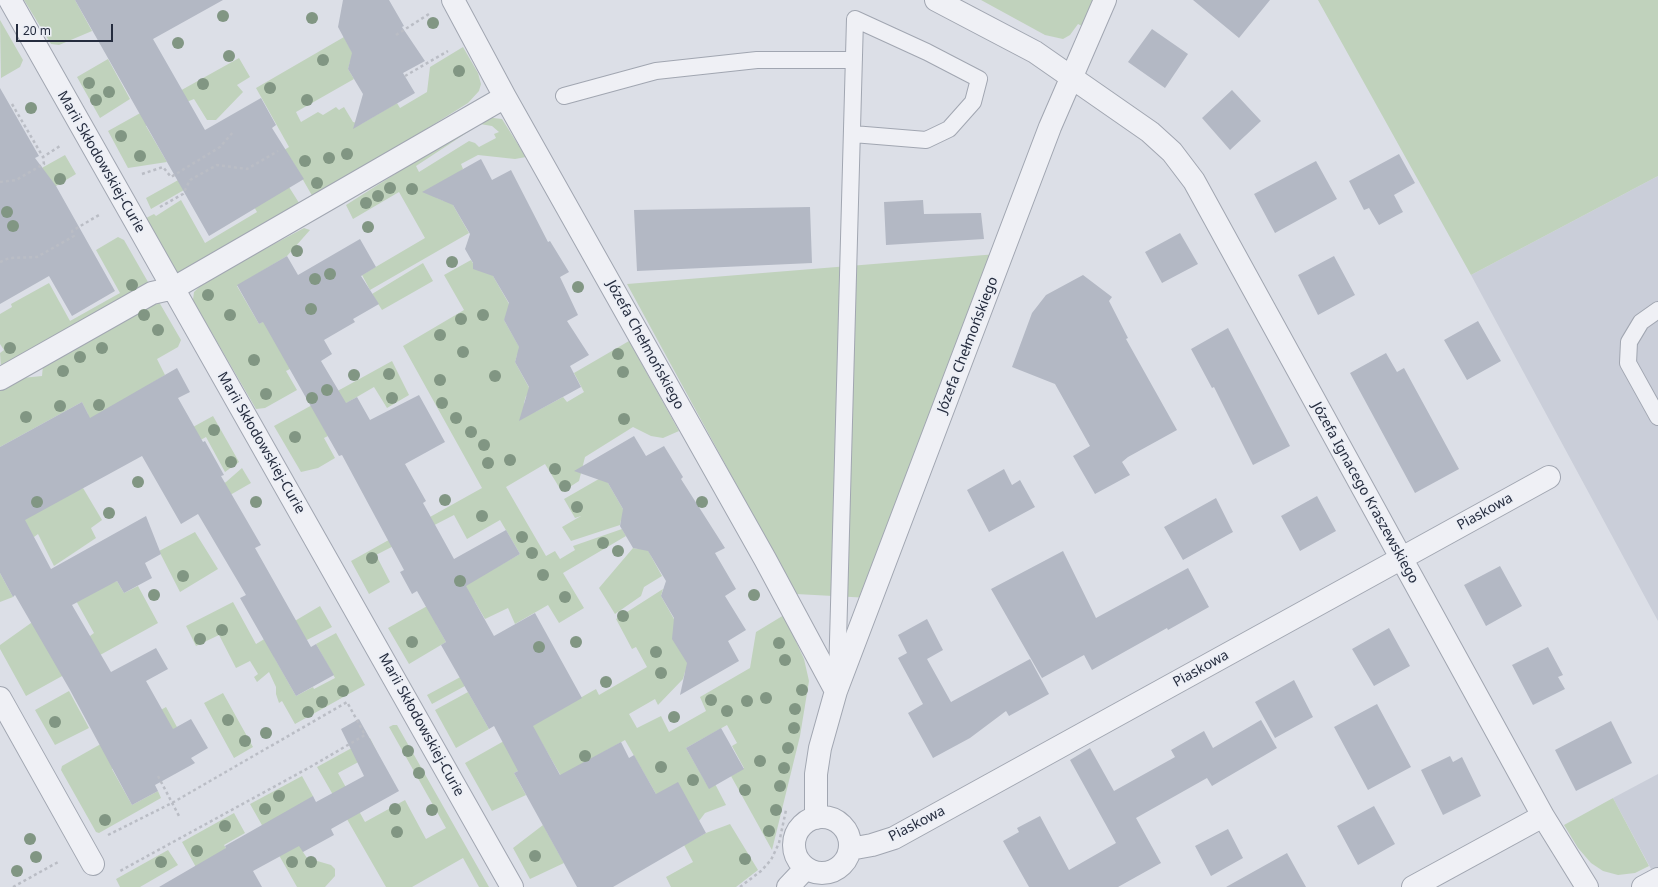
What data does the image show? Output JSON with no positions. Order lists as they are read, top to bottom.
{
  "streets": {
    "street": [
      "Marii Skłodowskiej-Curie",
      "Józefa Chełmońskiego",
      "Józefa Ignacego Kraszewskiego",
      "Piaskowa"
    ]
  },
  "crossings": [
    ["Józefa Chełmońskiego", "Józefa Ignacego Kraszewskiego"],
    ["Józefa Chełmońskiego", "Piaskowa"],
    ["Józefa Ignacego Kraszewskiego", "Piaskowa"]
  ],
  "scale_bar": "20 m"
}
